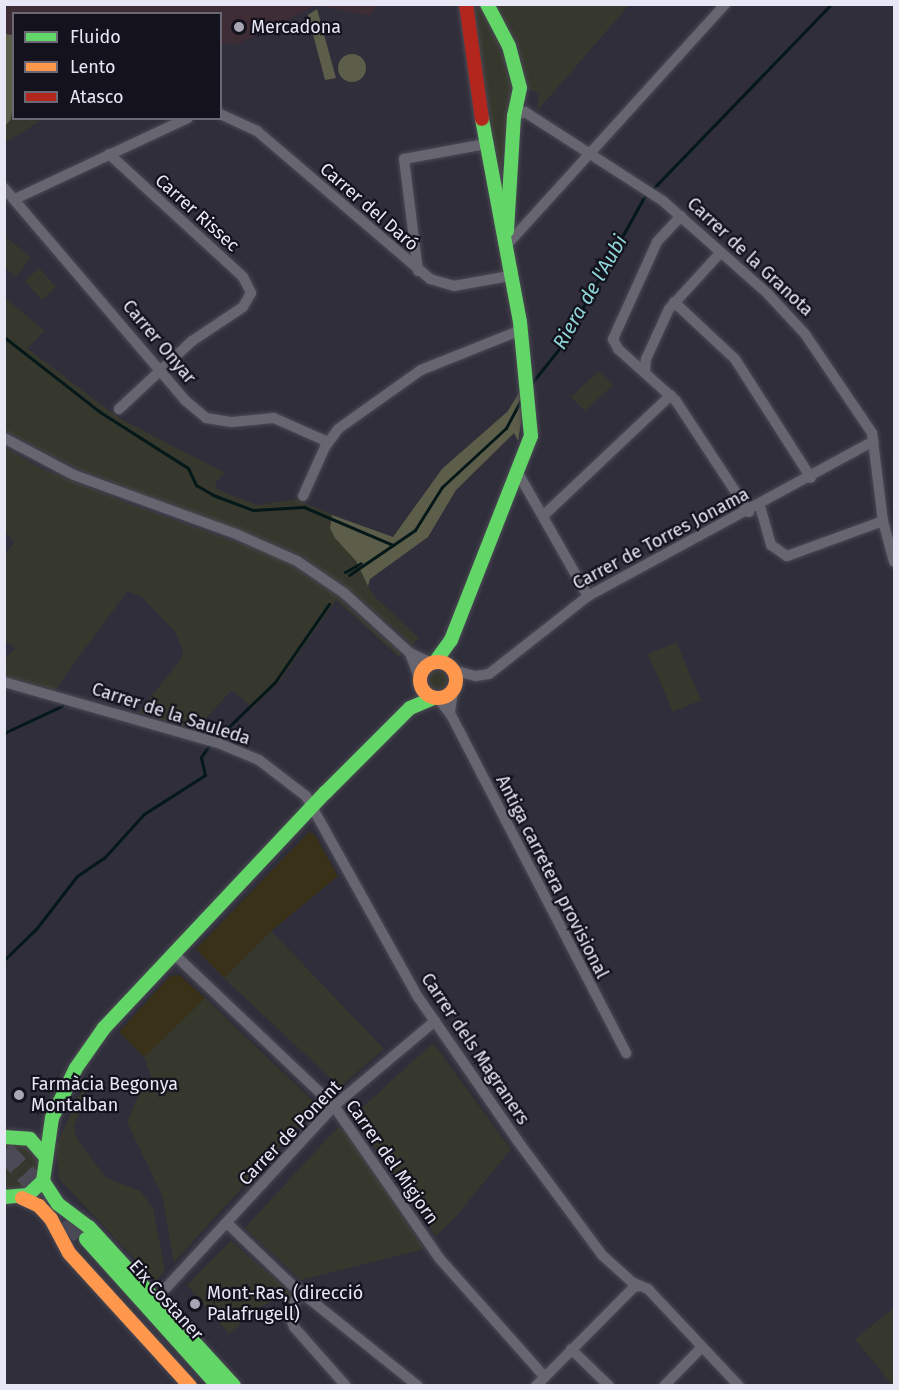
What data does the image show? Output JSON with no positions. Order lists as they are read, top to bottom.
{
  "streets": {
    "main road": ["Eix Costaner"],
    "street": [
      "Carrer del Daró",
      "Carrer Rissec",
      "Carrer de la Granota",
      "Carrer Onyar",
      "Carrer de Torres Jonama",
      "Carrer de la Sauleda",
      "Antiga carretera provisional",
      "Carrer dels Magraners",
      "Carrer de Ponent",
      "Carrer del Migjorn"
    ]
  },
  "crossings": [
    ["Carrer Rissec", "Carrer Onyar"],
    ["Carrer de la Granota", "Carrer de Torres Jonama"],
    ["Carrer de Torres Jonama", "Antiga carretera provisional"],
    ["Carrer de la Sauleda", "Carrer dels Magraners"],
    ["Carrer dels Magraners", "Carrer de Ponent"],
    ["Carrer de Ponent", "Carrer del Migjorn"]
  ],
  "water": ["Riera de l'Aubi"],
  "places": ["Mercadona", "Farmàcia Begonya Montalban", "Mont-Ras, (direcció Palafrugell)"],
  "legend": ["Fluido", "Lento", "Atasco"]
}
